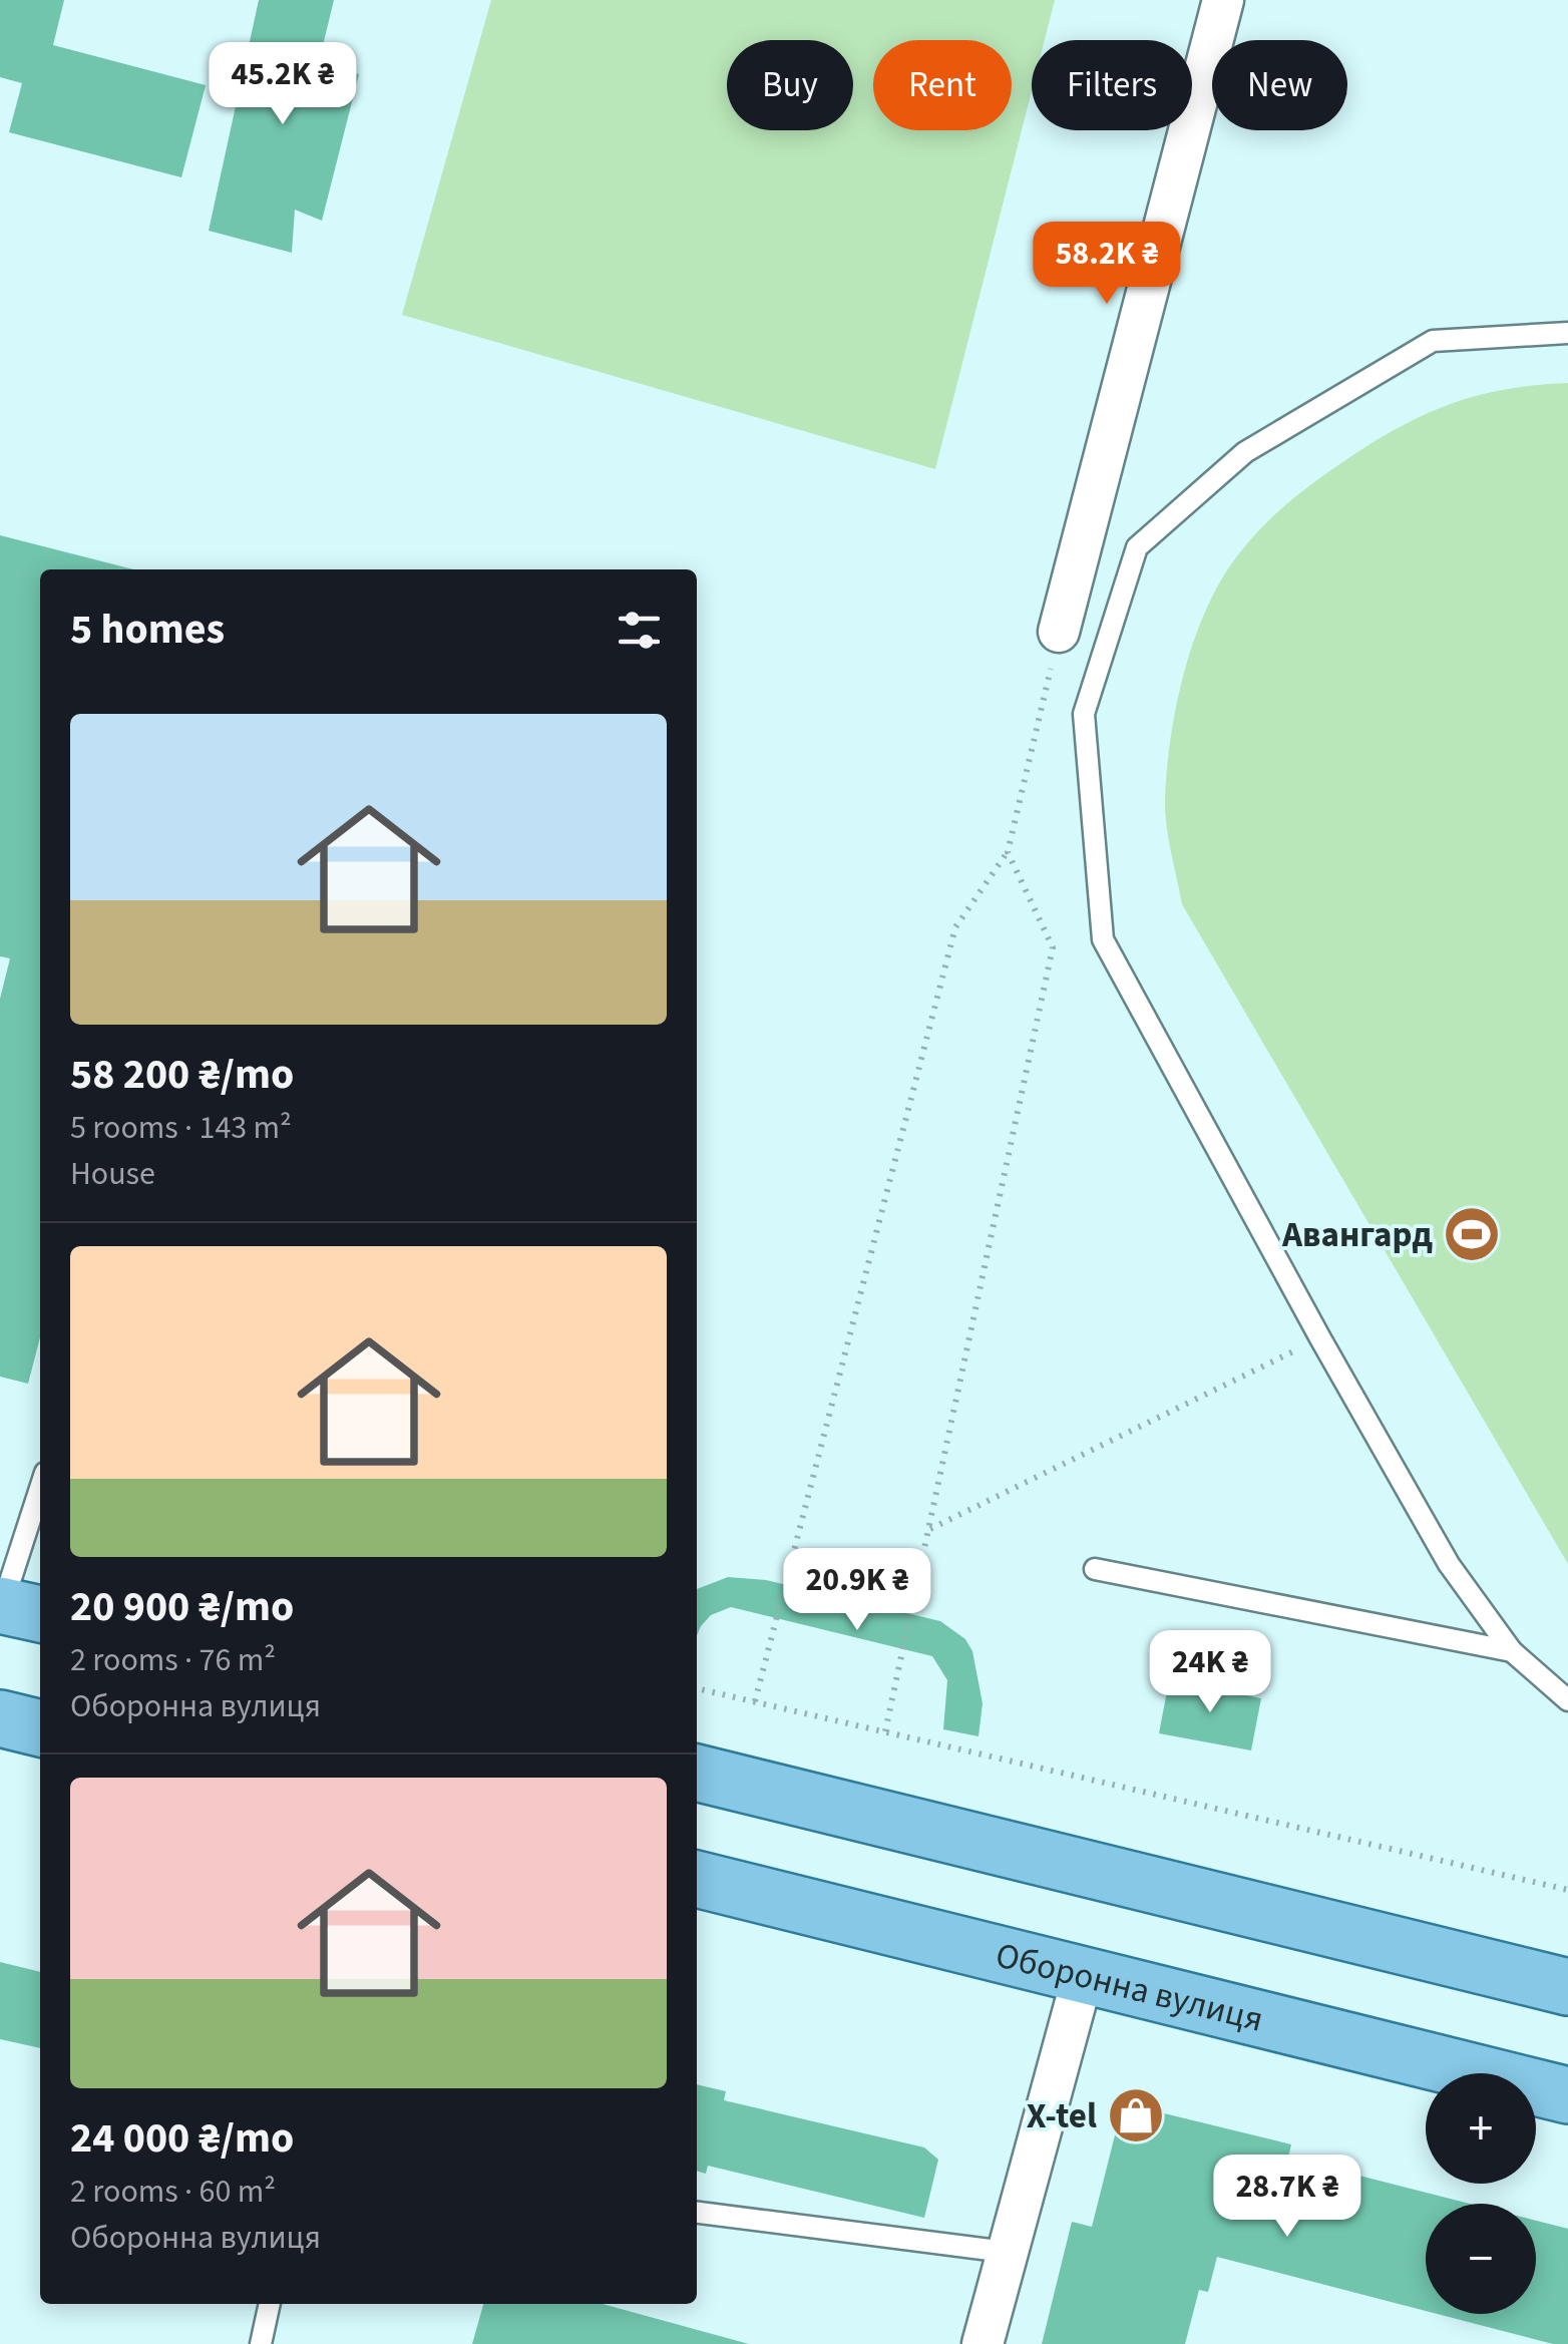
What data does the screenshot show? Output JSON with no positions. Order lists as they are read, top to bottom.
{
  "streets": {
    "main road": ["Оборонна вулиця"]
  },
  "places": {
    "sports": ["Авангард"],
    "shop": ["X-tel"]
  },
  "page": {
    "chip": [
      "Buy",
      "Rent",
      "Filters",
      "New"
    ],
    "price": [
      "45.2K ₴",
      "58.2K ₴",
      "20.9K ₴",
      "24K ₴",
      "28.7K ₴"
    ],
    "heading": "5 homes",
    "list": [
      {
        "name": "58 200 ₴/mo",
        "note": "5 rooms · 143 m² · House"
      },
      {
        "name": "20 900 ₴/mo",
        "note": "2 rooms · 76 m² · Оборонна вулиця"
      },
      {
        "name": "24 000 ₴/mo",
        "note": "2 rooms · 60 m² · Оборонна вулиця"
      }
    ],
    "map_buttons": ["+", "−"]
  }
}
